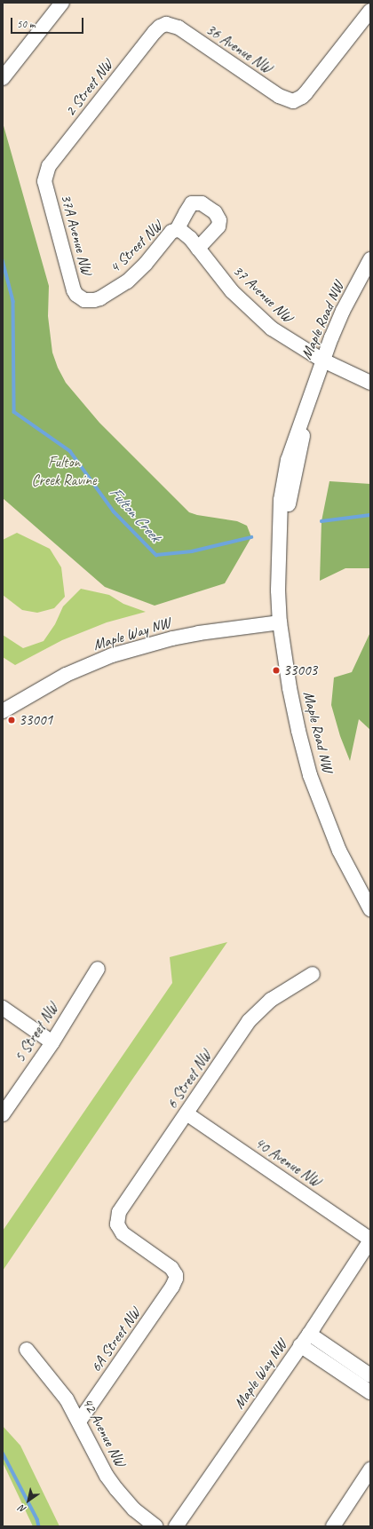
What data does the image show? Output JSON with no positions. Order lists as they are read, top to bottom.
{
  "streets": {
    "street": [
      "36 Avenue NW",
      "2 Street NW",
      "37A Avenue NW",
      "4 Street NW",
      "37 Avenue NW",
      "Maple Road NW",
      "Maple Way NW",
      "5 Street NW",
      "6 Street NW",
      "40 Avenue NW",
      "6A Street NW",
      "42 Avenue NW"
    ]
  },
  "crossings": [
    ["36 Avenue NW", "2 Street NW"],
    ["2 Street NW", "37A Avenue NW"],
    ["37A Avenue NW", "4 Street NW"],
    ["4 Street NW", "37 Avenue NW"],
    ["37 Avenue NW", "Maple Road NW"],
    ["Maple Road NW", "Maple Way NW"],
    ["Maple Way NW", "40 Avenue NW"],
    ["6 Street NW", "40 Avenue NW"],
    ["6 Street NW", "6A Street NW"],
    ["6A Street NW", "42 Avenue NW"]
  ],
  "water": ["Fulton Creek"],
  "parks": ["Fulton Creek Ravine"],
  "places": ["33003", "33001"],
  "scale_bar": "50 m",
  "north": "bottom left"
}
